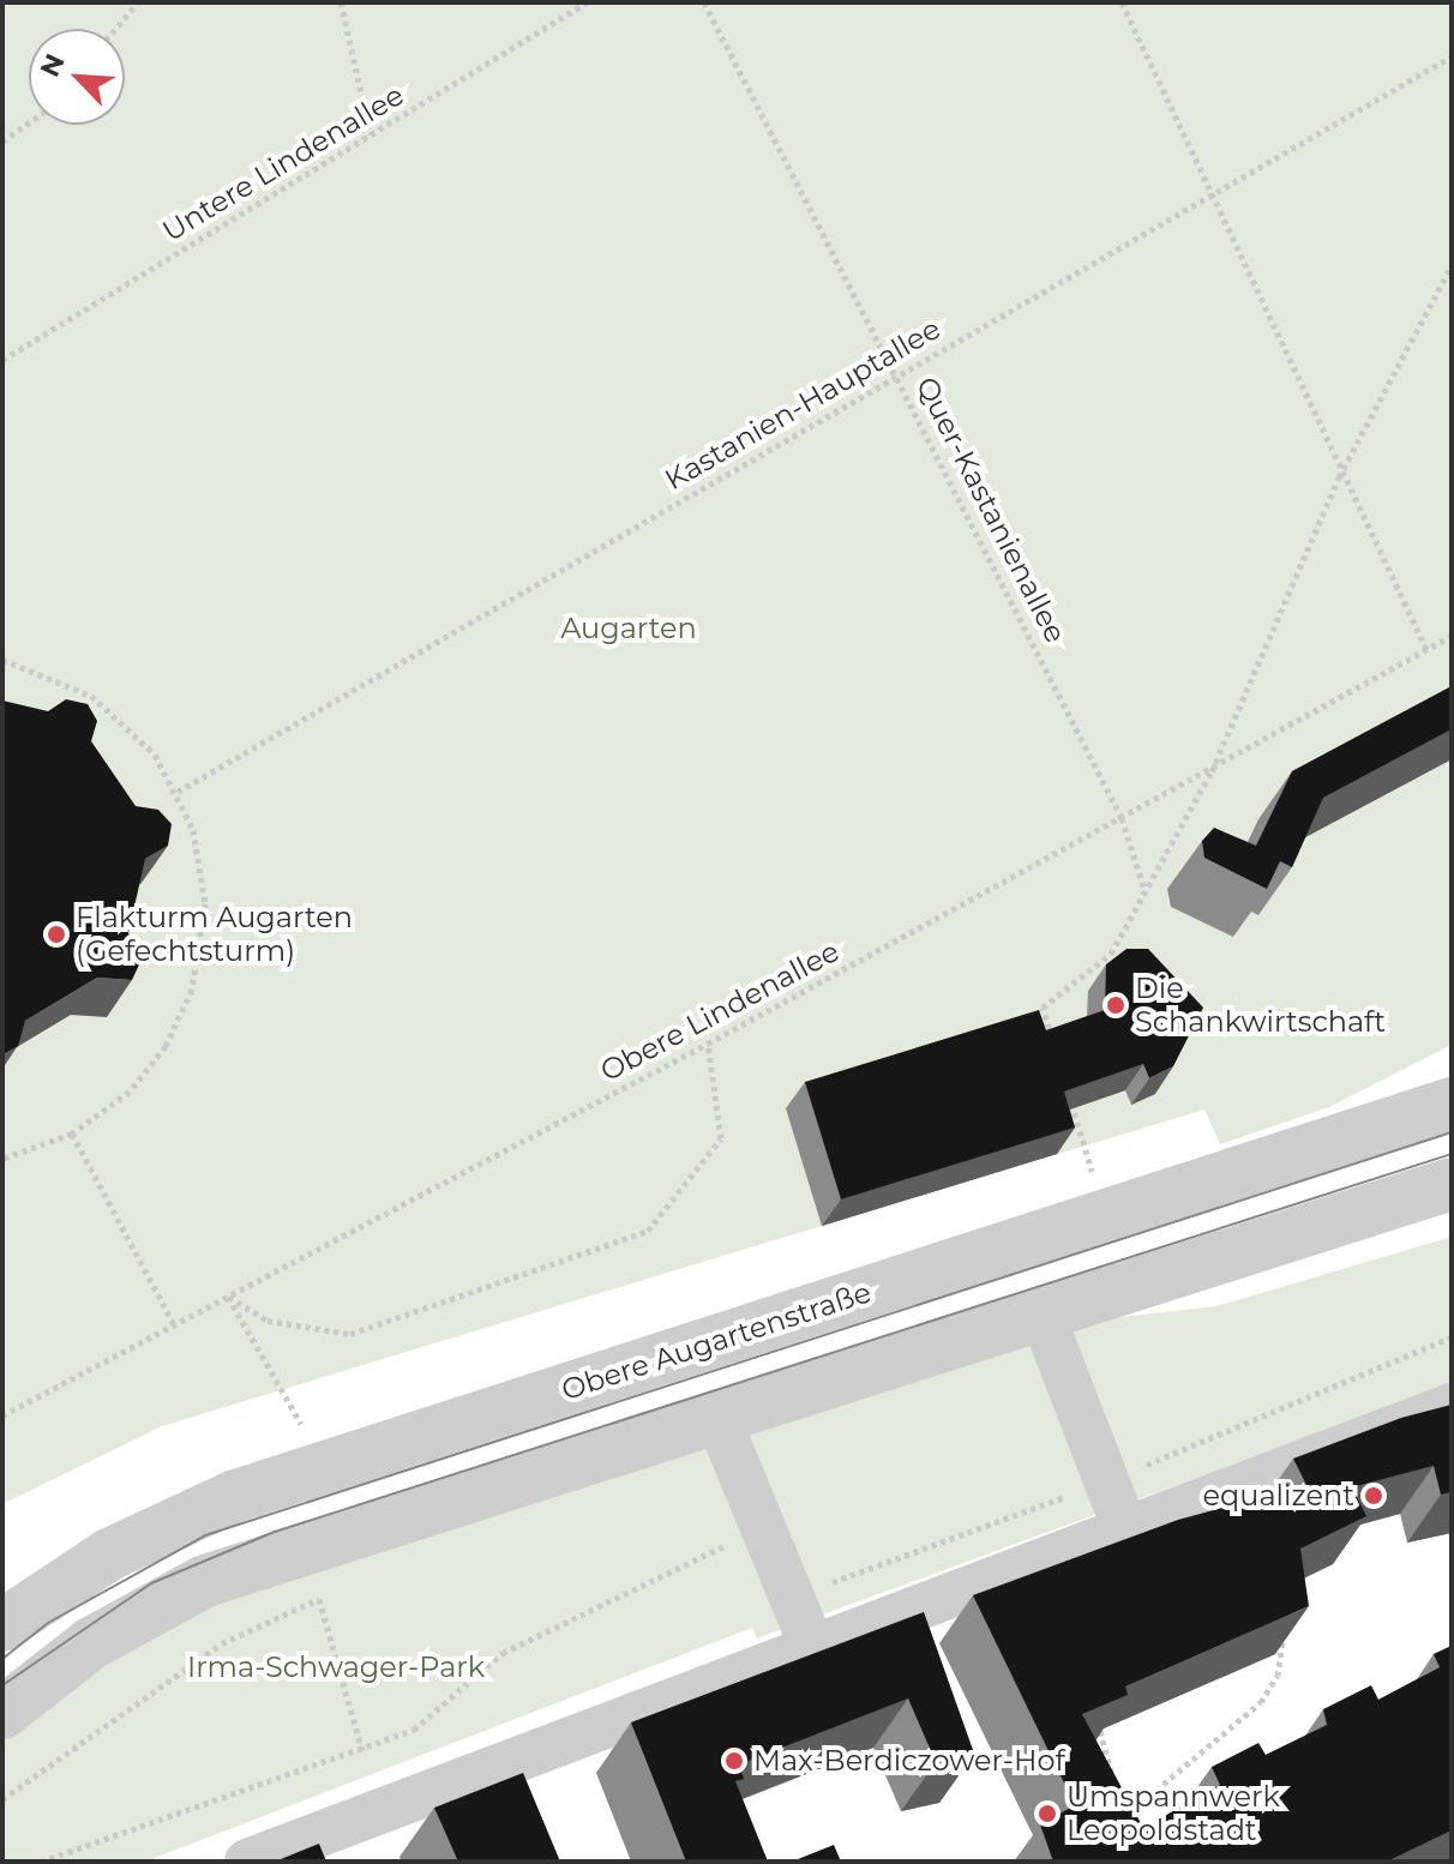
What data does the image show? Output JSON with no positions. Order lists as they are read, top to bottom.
{
  "streets": {
    "street": ["Obere Augartenstraße"],
    "path": [
      "Untere Lindenallee",
      "Kastanien-Hauptallee",
      "Quer-Kastanienallee",
      "Obere Lindenallee"
    ]
  },
  "crossings": [
    ["Kastanien-Hauptallee", "Quer-Kastanienallee"],
    ["Quer-Kastanienallee", "Obere Lindenallee"]
  ],
  "parks": ["Augarten", "Irma-Schwager-Park"],
  "places": [
    "Flakturm Augarten (Gefechtsturm)",
    "Die Schankwirtschaft",
    "equalizent",
    "Max-Berdiczower-Hof",
    "Umspannwerk Leopoldstadt"
  ],
  "north": "top left"
}
